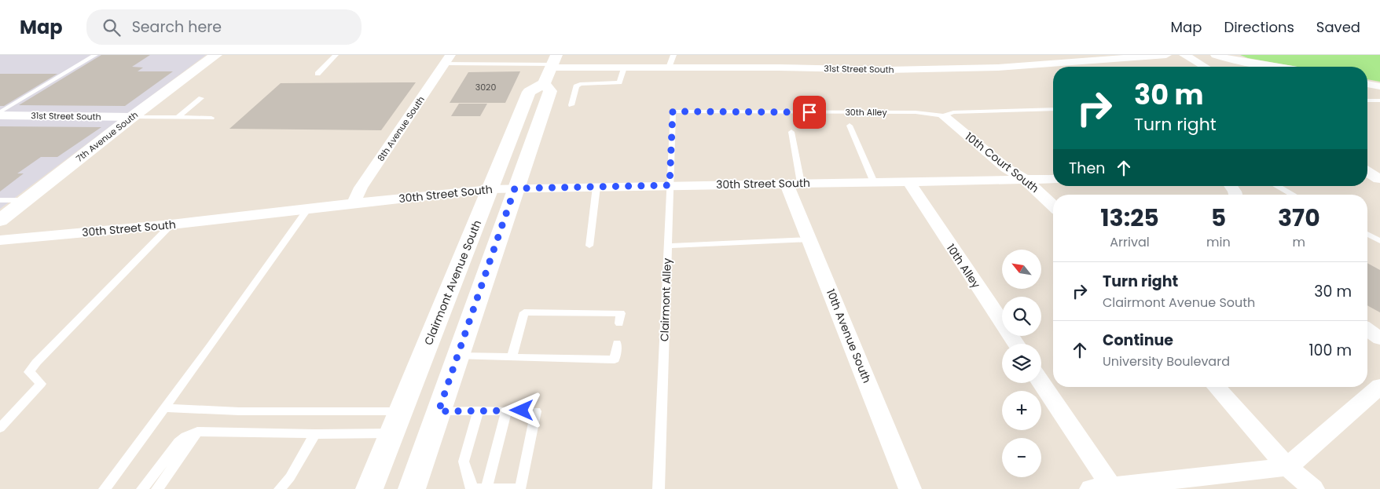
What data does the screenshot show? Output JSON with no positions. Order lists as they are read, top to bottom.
{
  "streets": {
    "street": [
      "31st Street South",
      "8th Avenue South",
      "7th Avenue South",
      "10th Court South",
      "30th Street South",
      "10th Alley",
      "Clairmont Avenue South",
      "10th Avenue South"
    ],
    "lane": ["30th Alley", "Clairmont Alley"]
  },
  "crossings": [
    ["31st Street South", "7th Avenue South"],
    ["31st Street South", "Clairmont Avenue South"],
    ["30th Alley", "10th Court South"],
    ["30th Alley", "Clairmont Alley"],
    ["8th Avenue South", "30th Street South"],
    ["10th Court South", "30th Street South"],
    ["30th Street South", "10th Alley"],
    ["30th Street South", "Clairmont Avenue South"],
    ["30th Street South", "Clairmont Alley"],
    ["30th Street South", "10th Avenue South"]
  ],
  "house_numbers": ["3020"],
  "north": "top left",
  "page": {
    "header": "Map",
    "search": "Search here",
    "nav": ["Map", "Directions", "Saved"],
    "turn": ["30 m", "Turn right"],
    "then": "Then",
    "eta": [
      "13:25",
      "Arrival",
      "5",
      "min",
      "370",
      "m"
    ],
    "map_buttons": ["+", "−"],
    "list": [
      {
        "name": "Turn right",
        "note": "Clairmont Avenue South",
        "value": "30 m"
      },
      {
        "name": "Continue",
        "note": "University Boulevard",
        "value": "100 m"
      }
    ]
  }
}
